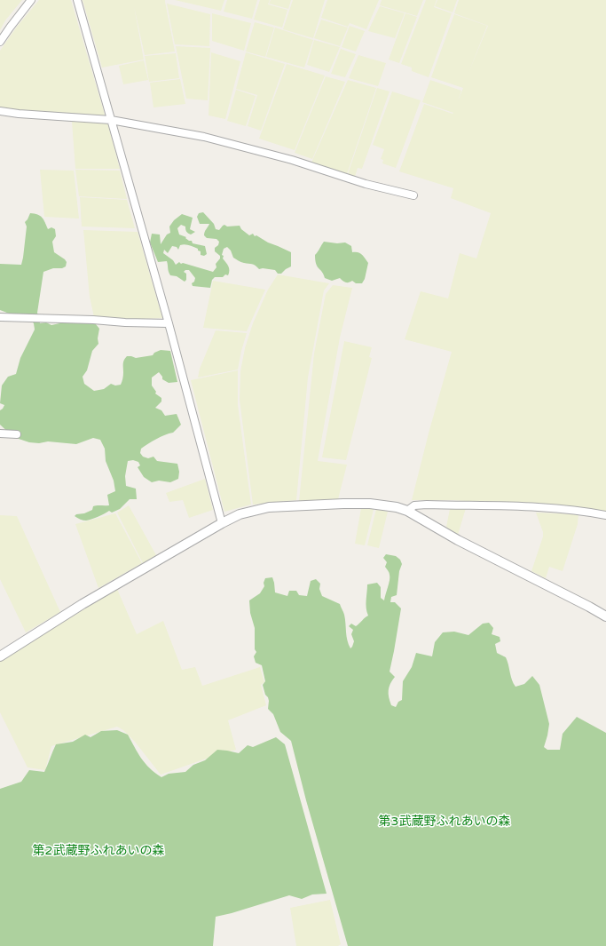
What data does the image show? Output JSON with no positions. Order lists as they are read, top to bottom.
{
  "parks": ["第3武蔵野ふれあいの森", "第2武蔵野ふれあいの森"]
}
